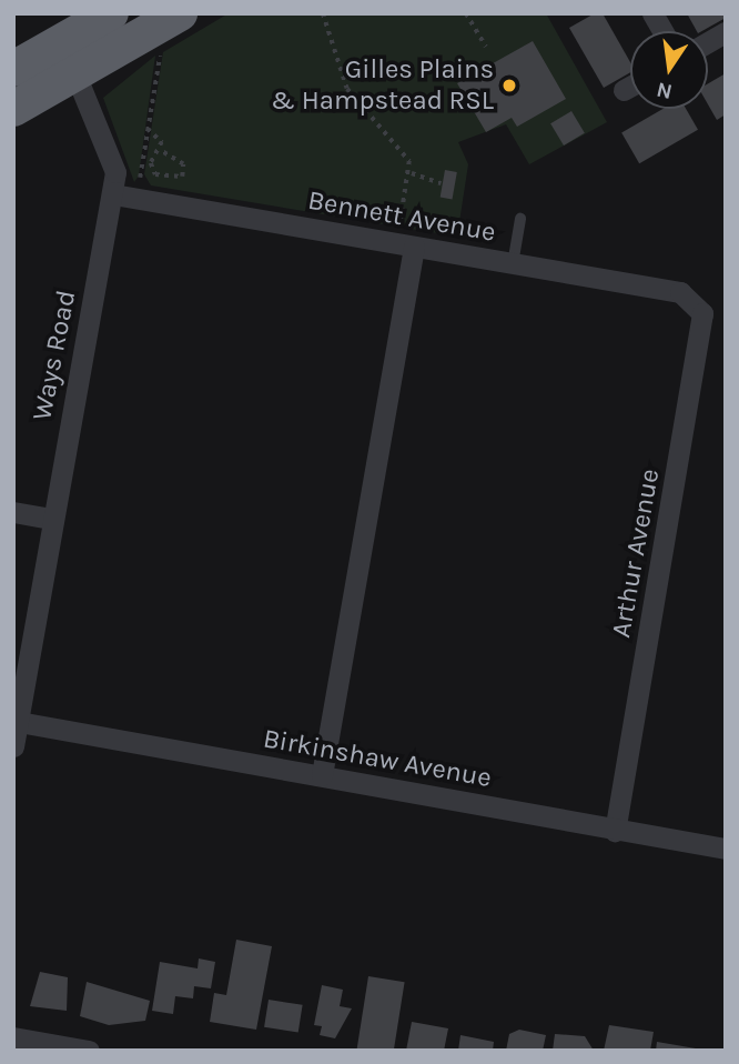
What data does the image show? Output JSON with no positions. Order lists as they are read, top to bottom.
{
  "streets": {
    "street": [
      "Bennett Avenue",
      "Ways Road",
      "Arthur Avenue",
      "Birkinshaw Avenue"
    ]
  },
  "crossings": [
    ["Bennett Avenue", "Ways Road"],
    ["Bennett Avenue", "Arthur Avenue"],
    ["Ways Road", "Birkinshaw Avenue"],
    ["Arthur Avenue", "Birkinshaw Avenue"]
  ],
  "places": ["Gilles Plains & Hampstead RSL"],
  "north": "bottom"
}
